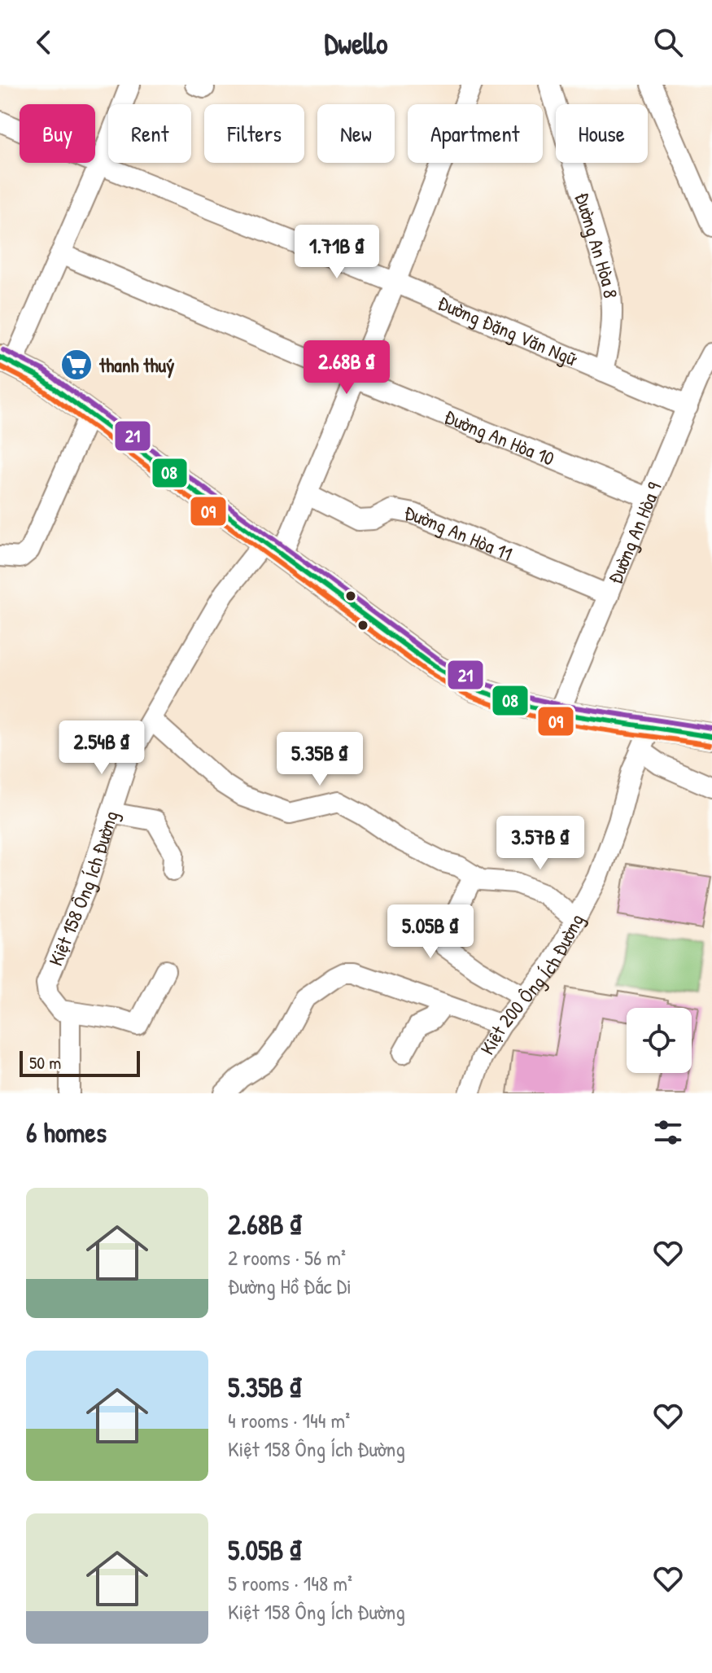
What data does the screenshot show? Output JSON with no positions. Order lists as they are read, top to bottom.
{
  "streets": {
    "street": [
      "Đường An Hòa 8",
      "Đường Đặng Văn Ngữ",
      "Đường An Hòa 10",
      "Đường An Hòa 9",
      "Đường An Hòa 11",
      "Kiệt 158 Ông Ích Đường",
      "Kiệt 200 Ông Ích Đường"
    ]
  },
  "crossings": [
    ["Đường An Hòa 8", "Đường Đặng Văn Ngữ"],
    ["Đường Đặng Văn Ngữ", "Đường An Hòa 9"],
    ["Đường Đặng Văn Ngữ", "Kiệt 158 Ông Ích Đường"],
    ["Đường An Hòa 10", "Đường An Hòa 9"],
    ["Đường An Hòa 10", "Kiệt 158 Ông Ích Đường"],
    ["Đường An Hòa 9", "Đường An Hòa 11"],
    ["Đường An Hòa 11", "Kiệt 158 Ông Ích Đường"]
  ],
  "places": {
    "supermarket": ["thanh thuý"]
  },
  "lines": ["transit line 21", "transit line 08", "transit line 09"],
  "scale_bar": "50 m",
  "page": {
    "header": "Dwello",
    "chip": [
      "Buy",
      "Rent",
      "Filters",
      "New",
      "Apartment",
      "House"
    ],
    "price": [
      "1.71B ₫",
      "2.68B ₫",
      "2.54B ₫",
      "5.35B ₫",
      "3.57B ₫",
      "5.05B ₫"
    ],
    "scale": "50 m",
    "heading": "6 homes",
    "list": [
      {
        "name": "2.68B ₫",
        "note": "2 rooms · 56 m² · Đường Hồ Đắc Di"
      },
      {
        "name": "5.35B ₫",
        "note": "4 rooms · 144 m² · Kiệt 158 Ông Ích Đường"
      },
      {
        "name": "5.05B ₫",
        "note": "5 rooms · 148 m² · Kiệt 158 Ông Ích Đường"
      }
    ]
  }
}
